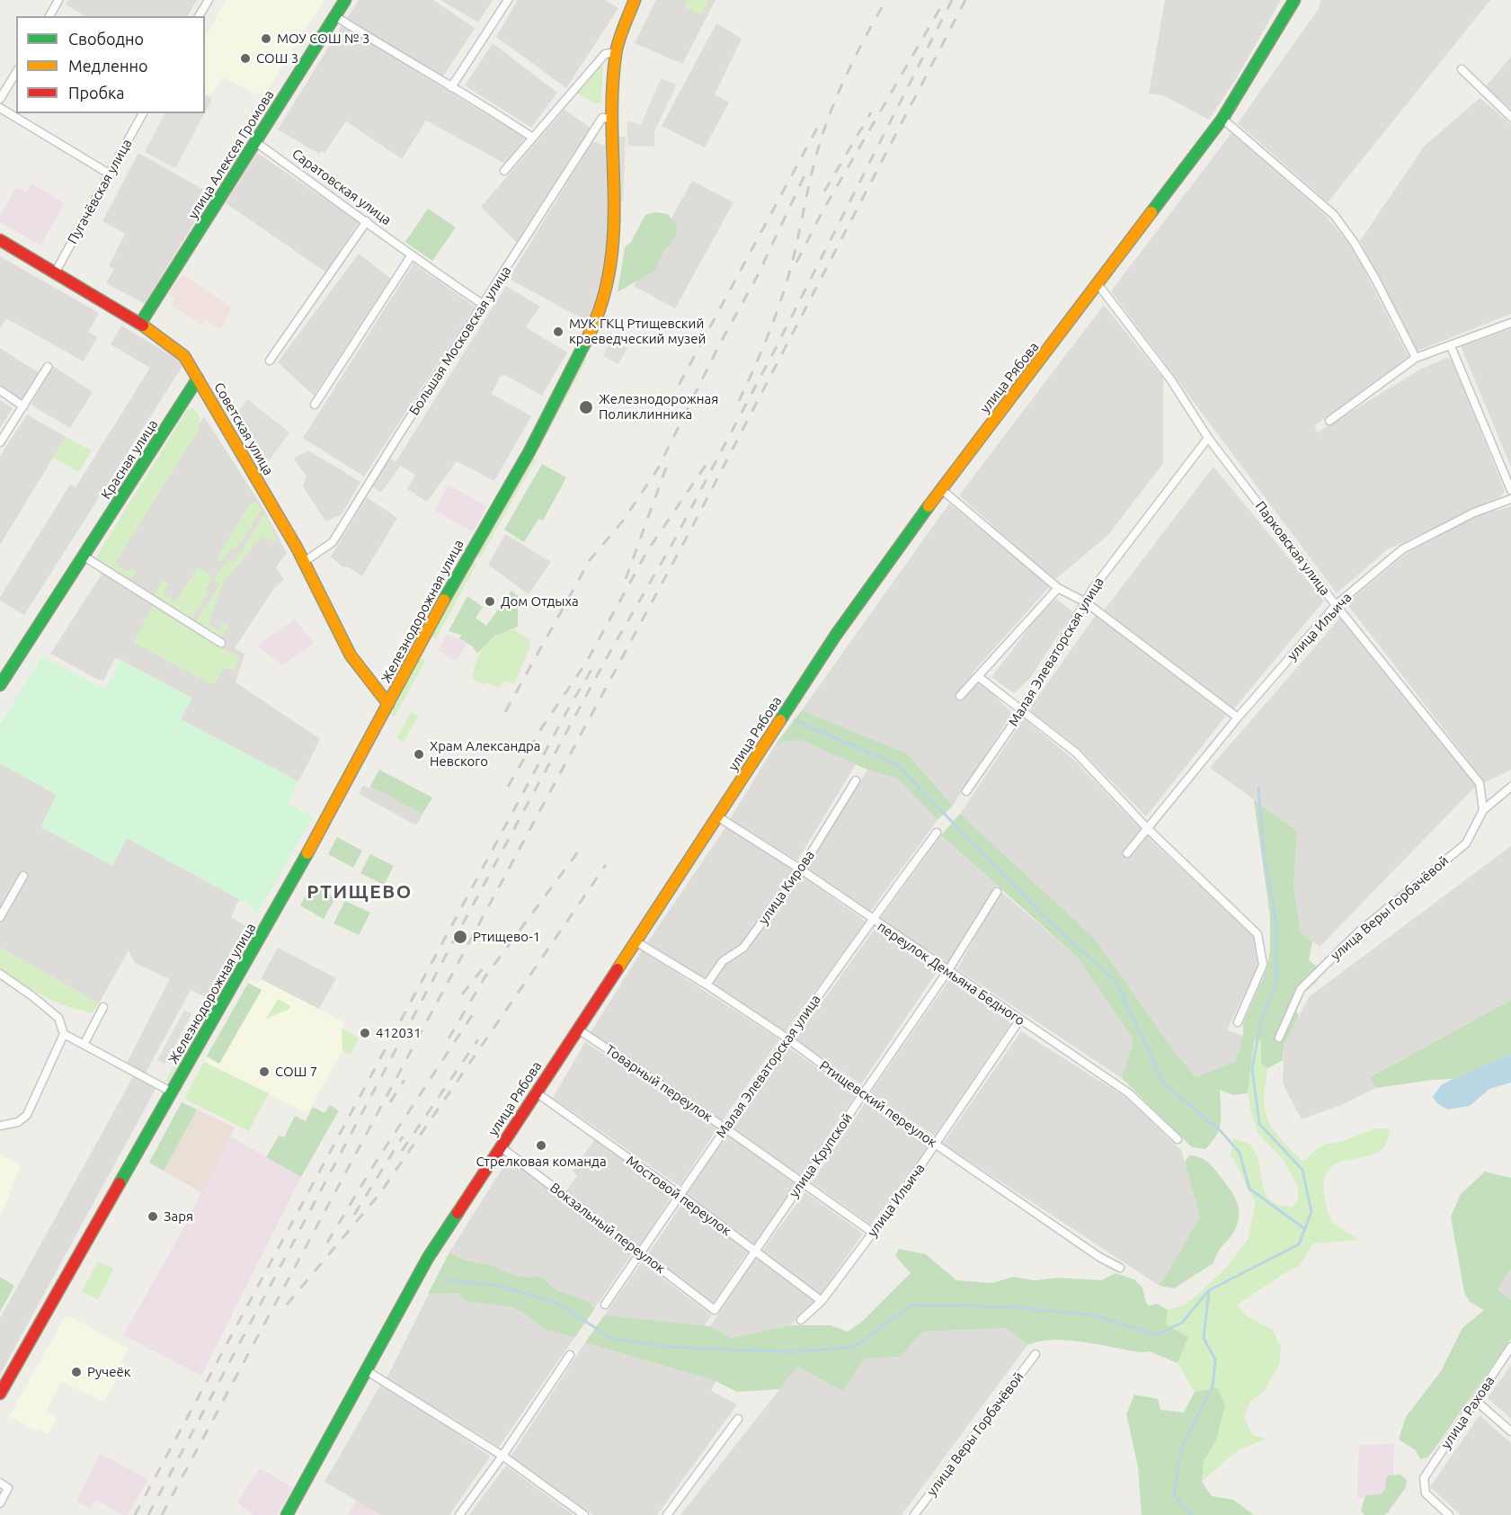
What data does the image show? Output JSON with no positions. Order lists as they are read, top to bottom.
{
  "streets": {
    "street": [
      "улица Алексея Громова",
      "Саратовская улица",
      "Пугачёвская улица",
      "Большая Московская улица",
      "улица Рябова",
      "Советская улица",
      "Красная улица",
      "Парковская улица",
      "Железнодорожная улица",
      "улица Ильича",
      "Малая Элеваторская улица",
      "улица Кирова",
      "улица Веры Горбачёвой",
      "переулок Демьяна Бедного",
      "Товарный переулок",
      "Ртищевский переулок",
      "улица Крупской",
      "Мостовой переулок",
      "Вокзальный переулок",
      "улица Рахова"
    ]
  },
  "crossings": [
    ["улица Алексея Громова", "Саратовская улица"],
    ["улица Алексея Громова", "Советская улица"],
    ["Саратовская улица", "Большая Московская улица"],
    ["Пугачёвская улица", "Советская улица"],
    ["Большая Московская улица", "Советская улица"],
    ["Большая Московская улица", "Железнодорожная улица"],
    ["улица Рябова", "Парковская улица"],
    ["улица Рябова", "переулок Демьяна Бедного"],
    ["улица Рябова", "Товарный переулок"],
    ["улица Рябова", "Ртищевский переулок"],
    ["улица Рябова", "Мостовой переулок"],
    ["улица Рябова", "Вокзальный переулок"],
    ["Советская улица", "Красная улица"],
    ["Советская улица", "Железнодорожная улица"],
    ["Парковская улица", "улица Ильича"],
    ["Парковская улица", "Малая Элеваторская улица"],
    ["Парковская улица", "улица Веры Горбачёвой"],
    ["улица Ильича", "переулок Демьяна Бедного"],
    ["улица Ильича", "Товарный переулок"],
    ["улица Ильича", "Ртищевский переулок"],
    ["улица Ильича", "Мостовой переулок"],
    ["Малая Элеваторская улица", "переулок Демьяна Бедного"],
    ["Малая Элеваторская улица", "Товарный переулок"],
    ["Малая Элеваторская улица", "Ртищевский переулок"],
    ["Малая Элеваторская улица", "Мостовой переулок"],
    ["Малая Элеваторская улица", "Вокзальный переулок"],
    ["улица Кирова", "переулок Демьяна Бедного"],
    ["улица Кирова", "Ртищевский переулок"],
    ["переулок Демьяна Бедного", "улица Крупской"],
    ["Товарный переулок", "улица Крупской"],
    ["Ртищевский переулок", "улица Крупской"],
    ["улица Крупской", "Мостовой переулок"],
    ["улица Крупской", "Вокзальный переулок"]
  ],
  "districts": ["РТИЩЕВО"],
  "places": [
    "МОУ СОШ № 3",
    "СОШ 3",
    "МУК ГКЦ Ртищевский краеведческий музей",
    "Железнодорожная Поликлинника",
    "Дом Отдыха",
    "Храм Александра Невского",
    "Ртищево-1",
    "412031",
    "СОШ 7",
    "Стрелковая команда",
    "Заря",
    "Ручеёк"
  ],
  "legend": ["Свободно", "Медленно", "Пробка"]
}
